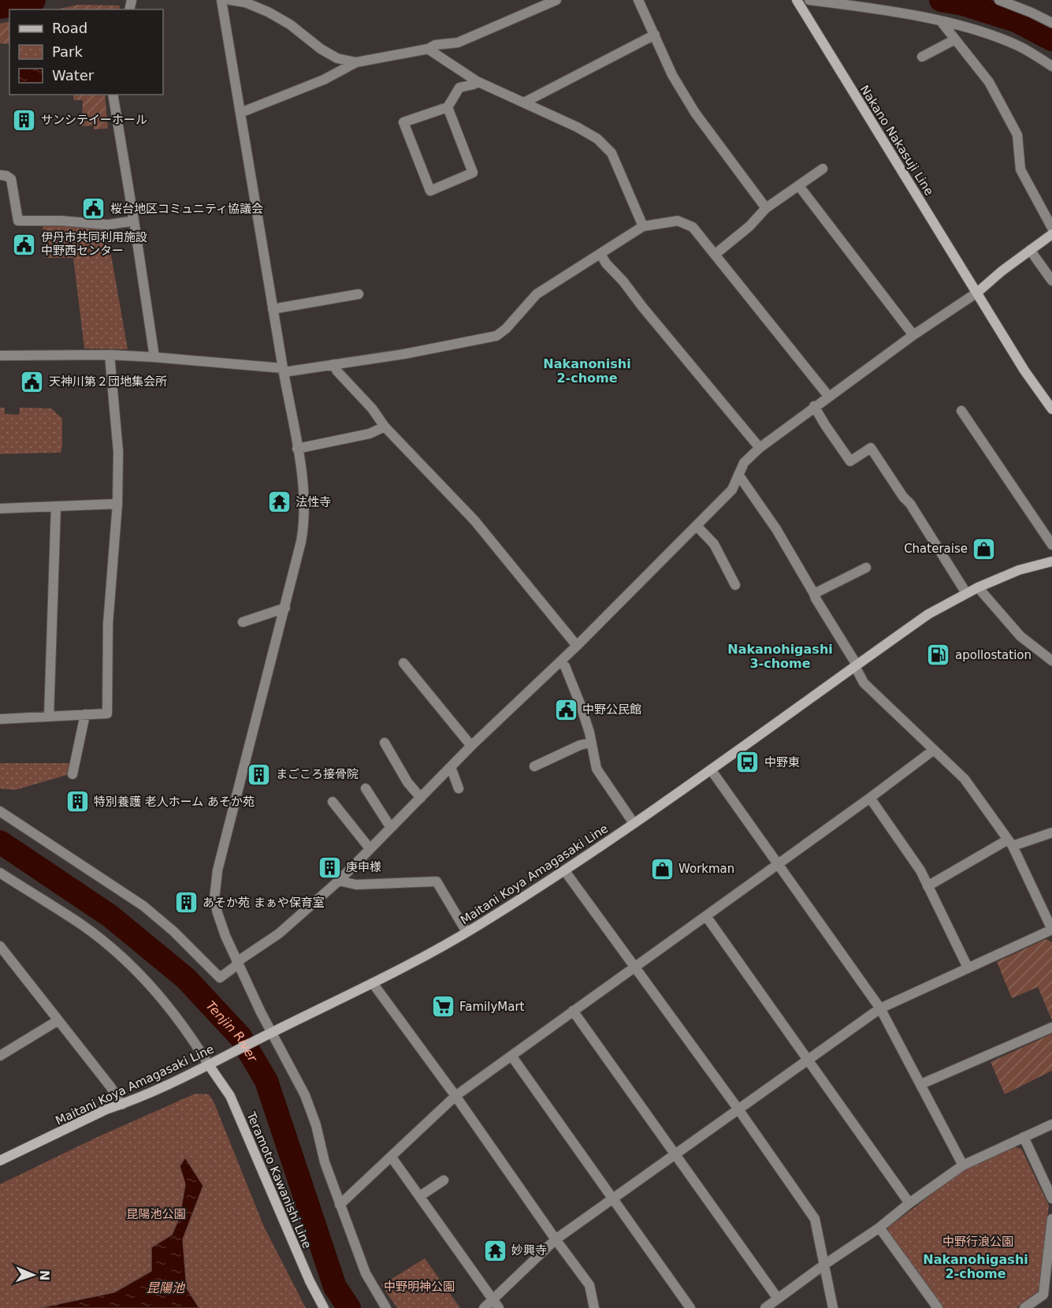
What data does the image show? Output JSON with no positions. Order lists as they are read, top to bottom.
{
  "streets": {
    "main road": ["Nakano Nakasuji Line", "Maitani Koya Amagasaki Line", "Teramoto Kawanishi Line"]
  },
  "crossings": [
    ["Maitani Koya Amagasaki Line", "Teramoto Kawanishi Line"]
  ],
  "districts": ["Nakanonishi 2-chome", "Nakanohigashi 3-chome", "Nakanohigashi 2-chome"],
  "water": ["Tenjin River", "昆陽池"],
  "parks": ["昆陽池公園", "中野行浪公園", "中野明神公園"],
  "places": {
    "building": [
      "サンシテイーホール",
      "まごころ接骨院",
      "特別養護 老人ホーム あそか苑",
      "庚申様",
      "あそか苑 まぁや保育室"
    ],
    "public building": [
      "桜台地区コミュニティ協議会",
      "伊丹市共同利用施設 中野西センター",
      "天神川第２団地集会所",
      "中野公民館"
    ],
    "temple": ["法性寺", "妙興寺"],
    "shop": ["Chateraise", "Workman"],
    "fuel station": ["apollostation"],
    "bus stop": ["中野東"],
    "supermarket": ["FamilyMart"]
  },
  "legend": ["Road", "Park", "Water"],
  "north": "right"
}
